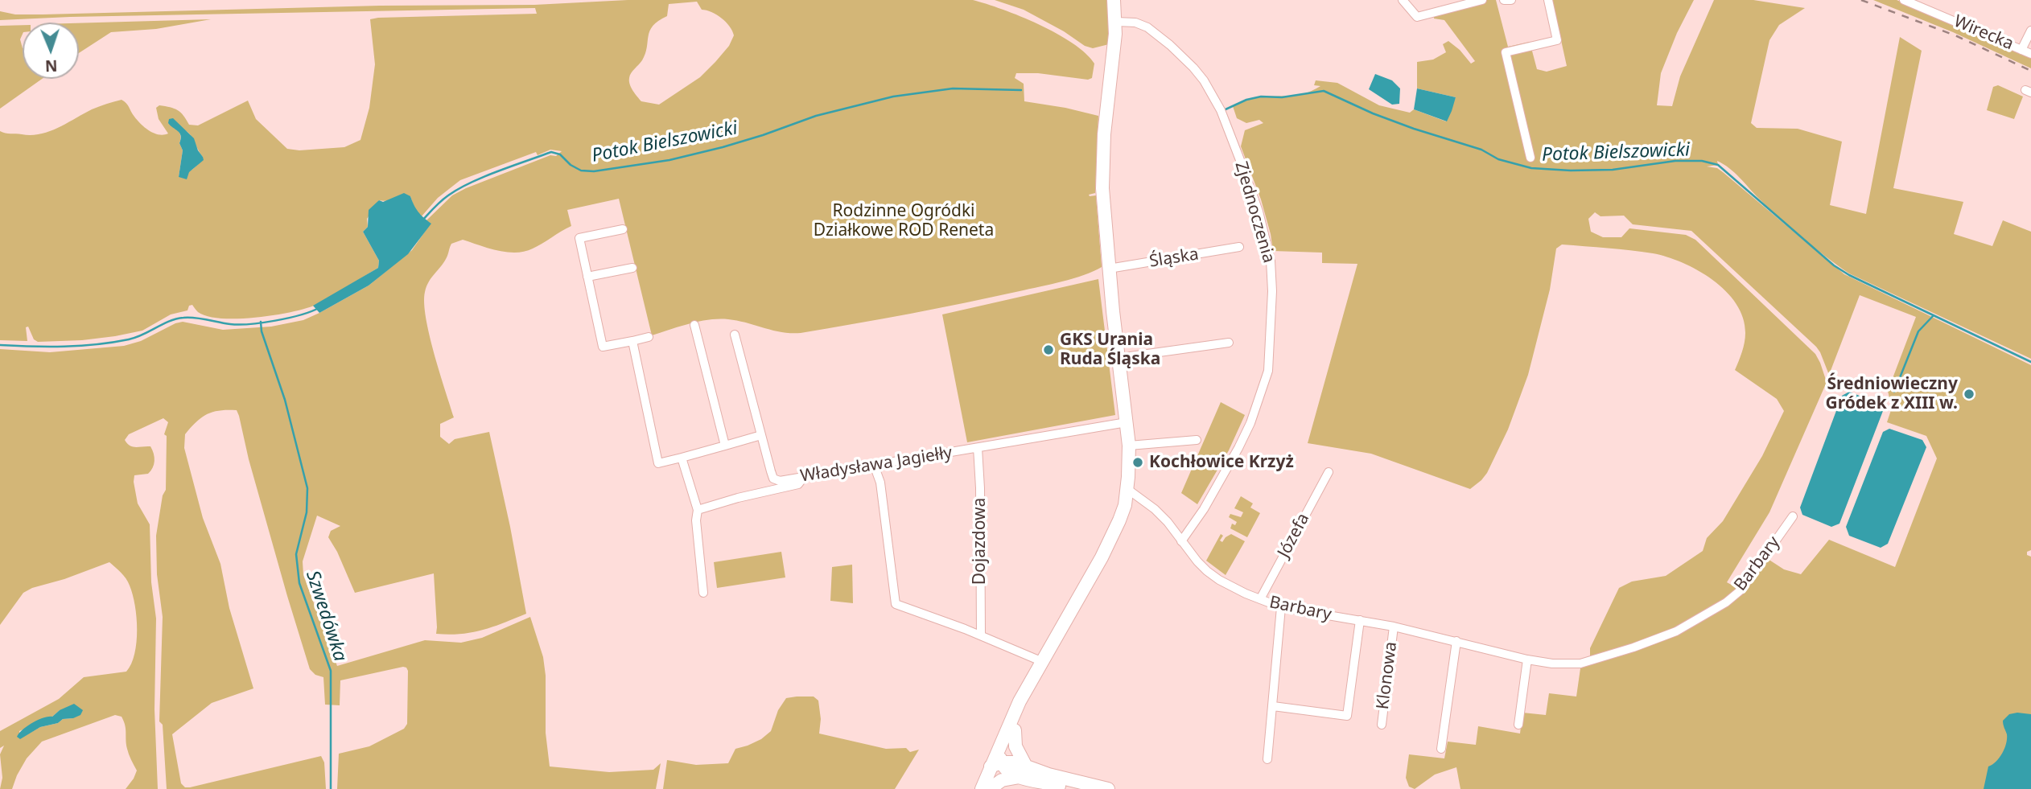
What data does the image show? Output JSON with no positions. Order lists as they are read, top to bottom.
{
  "streets": {
    "street": [
      "Wirecka",
      "Zjednoczenia",
      "Śląska",
      "Władysława Jagiełły",
      "Józefa",
      "Dojazdowa",
      "Barbary",
      "Klonowa"
    ]
  },
  "crossings": [
    ["Zjednoczenia", "Barbary"],
    ["Władysława Jagiełły", "Dojazdowa"],
    ["Józefa", "Barbary"],
    ["Barbary", "Klonowa"]
  ],
  "water": ["Potok Bielszowicki", "Szwedówka"],
  "parks": ["Rodzinne Ogródki Działkowe ROD Reneta"],
  "places": ["GKS Urania Ruda Śląska", "Średniowieczny Gródek z XIII w.", "Kochłowice Krzyż"],
  "north": "bottom"
}
